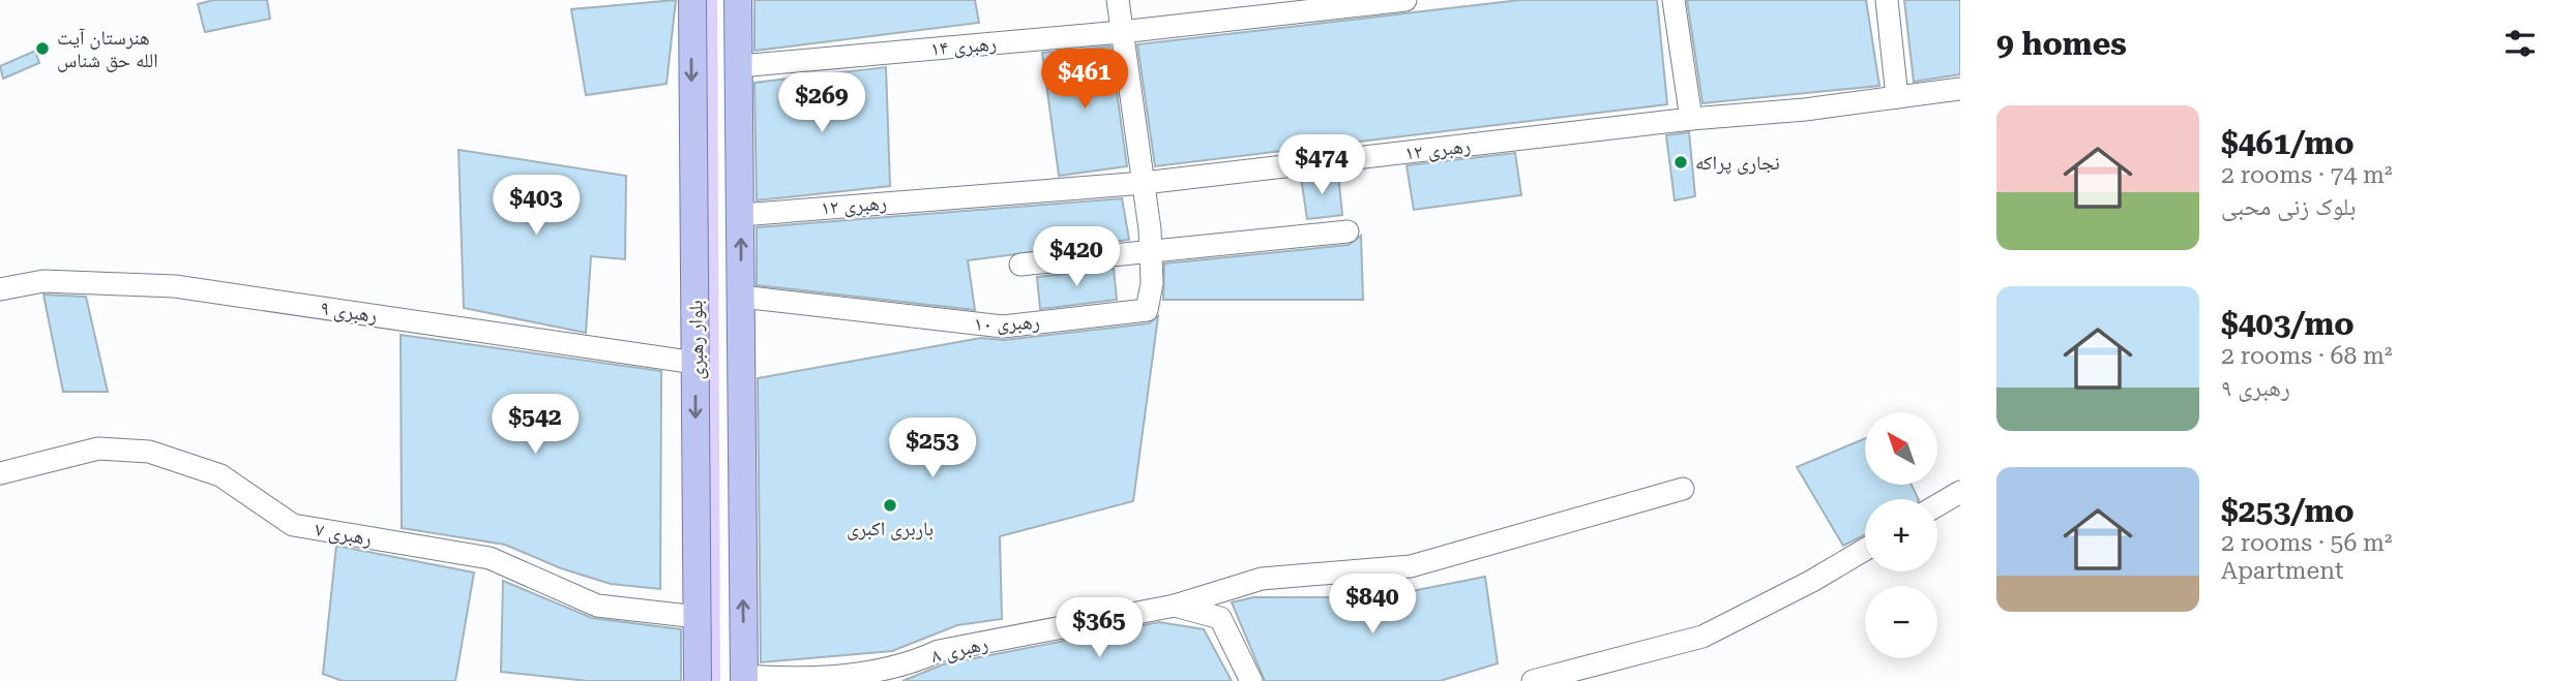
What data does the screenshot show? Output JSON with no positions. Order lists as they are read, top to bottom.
{
  "streets": {
    "main road": ["بلوار رهبری"],
    "street": [
      "رهبری ۱۴",
      "رهبری ۱۲",
      "رهبری ۹",
      "رهبری ۱۰",
      "رهبری ۷",
      "رهبری ۸"
    ]
  },
  "crossings": [
    ["رهبری ۱۴", "رهبری ۱۰"],
    ["رهبری ۱۲", "رهبری ۱۰"],
    ["رهبری ۹", "بلوار رهبری"],
    ["بلوار رهبری", "رهبری ۷"]
  ],
  "places": ["هنرستان آیت الله حق شناس", "نجاری پراکه", "باربری اکبری"],
  "north": "top left",
  "page": {
    "heading": "9 homes",
    "price": [
      "$461",
      "$269",
      "$474",
      "$403",
      "$420",
      "$542",
      "$253",
      "$840",
      "$365"
    ],
    "list": [
      {
        "name": "$461/mo",
        "note": "2 rooms · 74 m² · بلوک زنی محبی"
      },
      {
        "name": "$403/mo",
        "note": "2 rooms · 68 m² · رهبری ۹"
      },
      {
        "name": "$253/mo",
        "note": "2 rooms · 56 m² · Apartment"
      }
    ],
    "map_buttons": ["+", "−"]
  }
}
